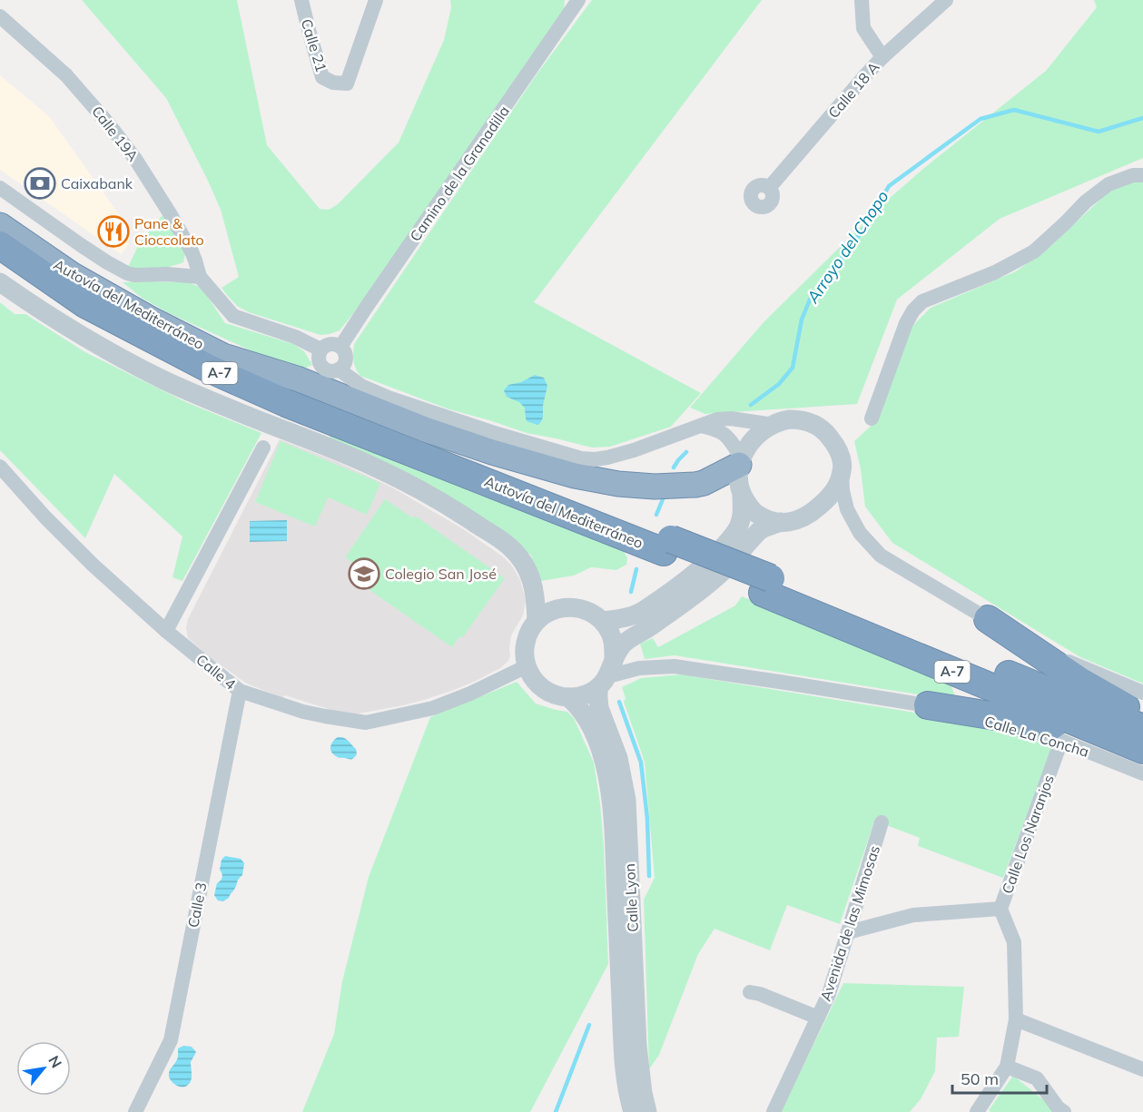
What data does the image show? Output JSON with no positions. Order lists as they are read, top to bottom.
{
  "streets": {
    "highway": ["Autovía del Mediterráneo", "A-7"],
    "street": [
      "Calle 21",
      "Calle 18 A",
      "Calle 19A",
      "Camino de la Granadilla",
      "Calle 4",
      "Calle La Concha",
      "Calle Los Naranjos",
      "Calle Lyon",
      "Calle 3",
      "Avenida de las Mimosas"
    ]
  },
  "crossings": [
    ["Calle 4", "Calle La Concha"],
    ["Calle 4", "Calle Lyon"],
    ["Calle 4", "Calle 3"],
    ["Calle La Concha", "Calle Los Naranjos"],
    ["Calle La Concha", "Calle Lyon"]
  ],
  "water": ["Arroyo del Chopo"],
  "places": {
    "bank": ["Caixabank"],
    "restaurant": ["Pane & Cioccolato"],
    "school or university": ["Colegio San José"]
  },
  "scale_bar": "50 m",
  "north": "top right"
}
